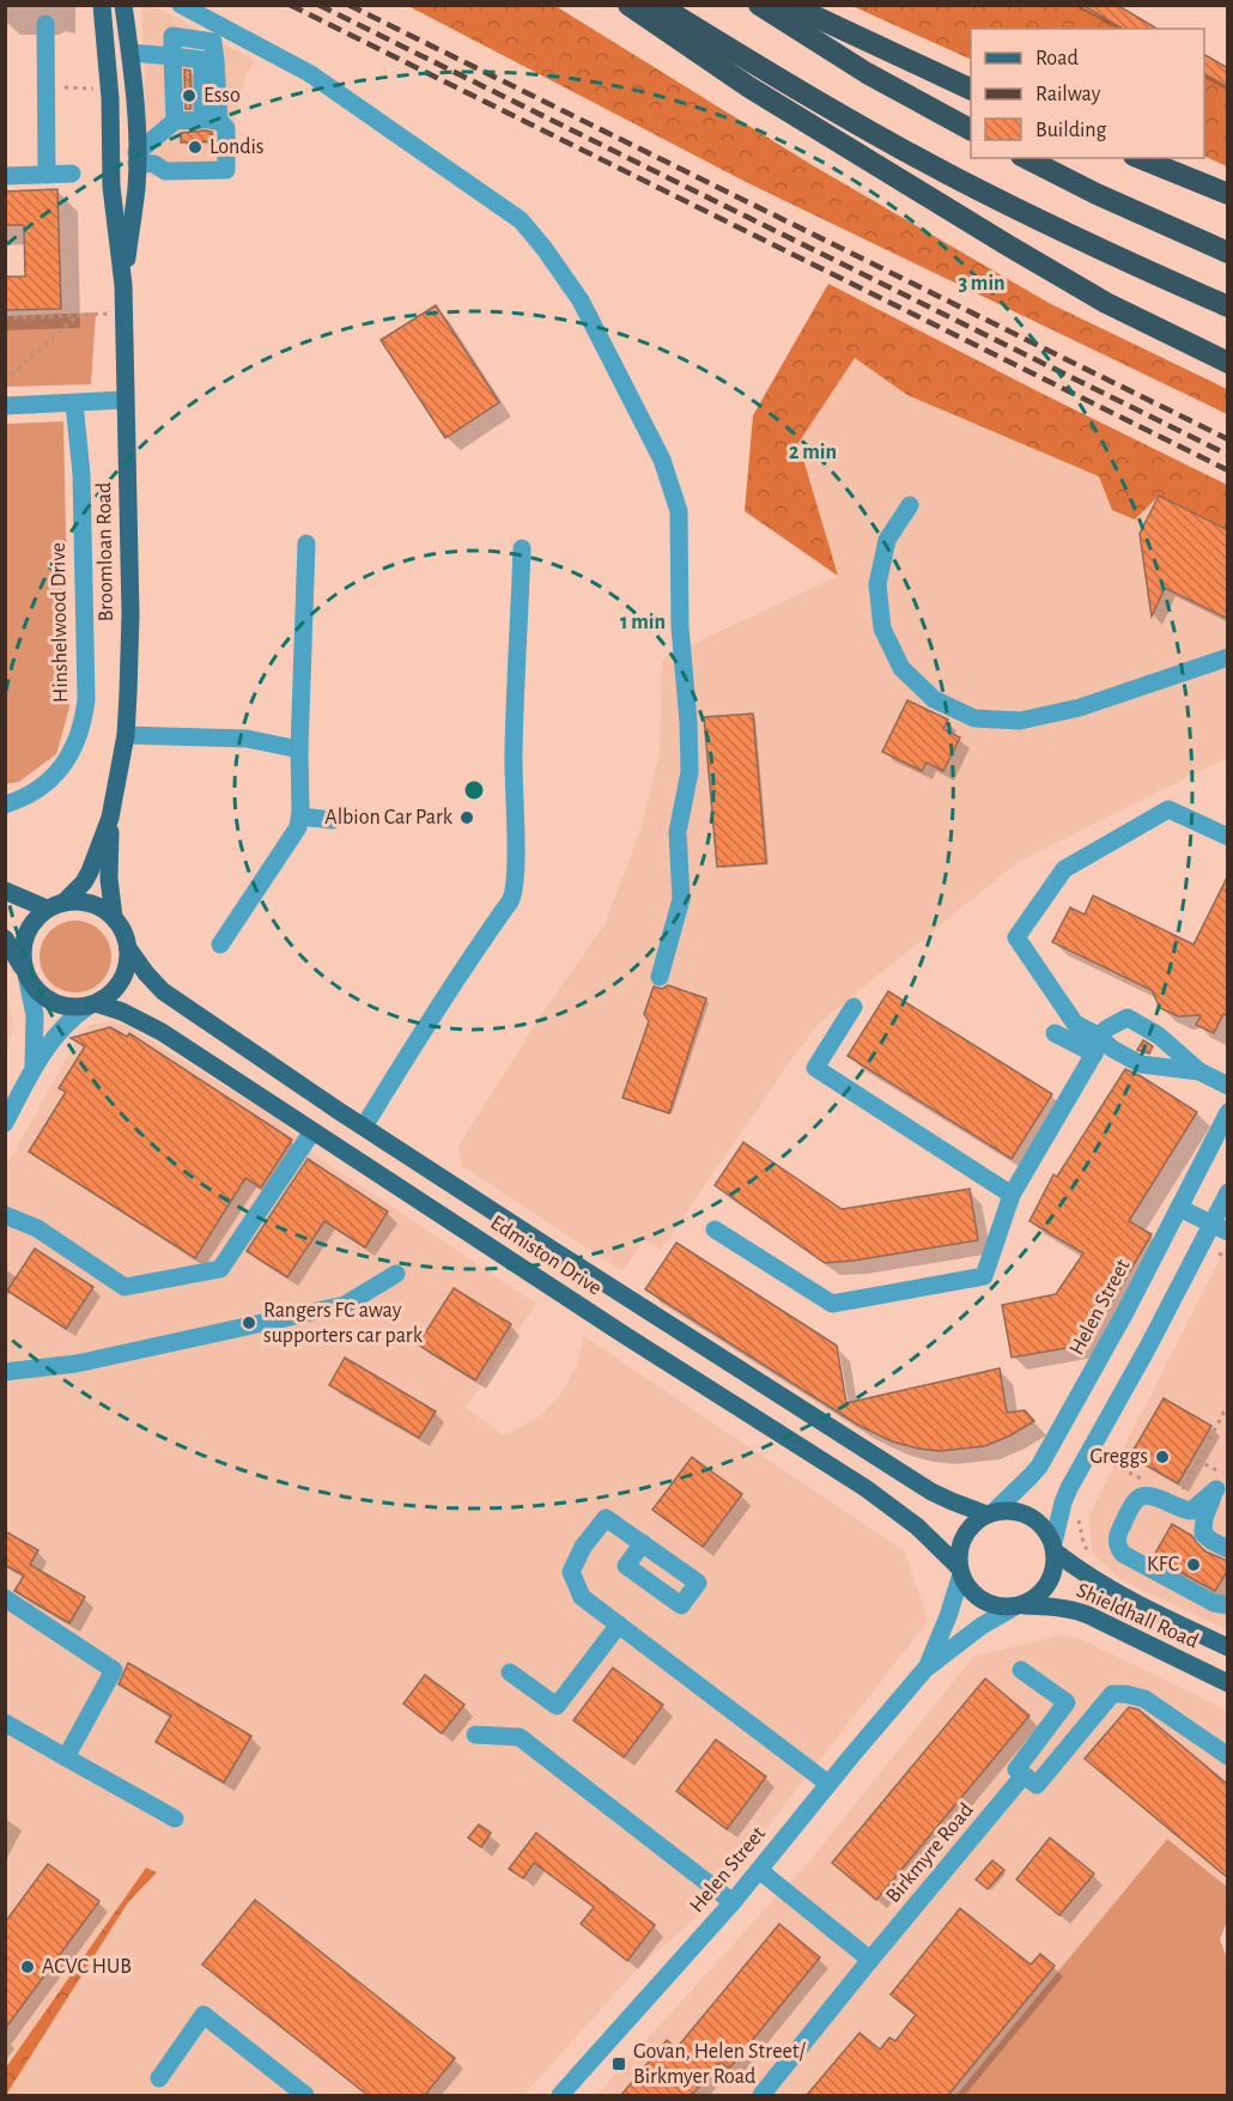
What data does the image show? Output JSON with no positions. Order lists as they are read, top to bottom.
{
  "streets": {
    "main road": ["Broomloan Road", "Edmiston Drive", "Shieldhall Road"],
    "street": ["Hinshelwood Drive", "Helen Street", "Birkmyre Road"]
  },
  "crossings": [
    ["Broomloan Road", "Edmiston Drive"],
    ["Edmiston Drive", "Helen Street"],
    ["Edmiston Drive", "Shieldhall Road"],
    ["Helen Street", "Shieldhall Road"]
  ],
  "places": {
    "other": [
      "Esso",
      "Londis",
      "Albion Car Park",
      "Rangers FC away supporters car park",
      "Greggs",
      "KFC",
      "ACVC HUB"
    ],
    "transit": ["Govan, Helen Street/ Birkmyer Road"]
  },
  "legend": ["Road", "Railway", "Building"],
  "rings": ["3 min", "2 min", "1 min"]
}
